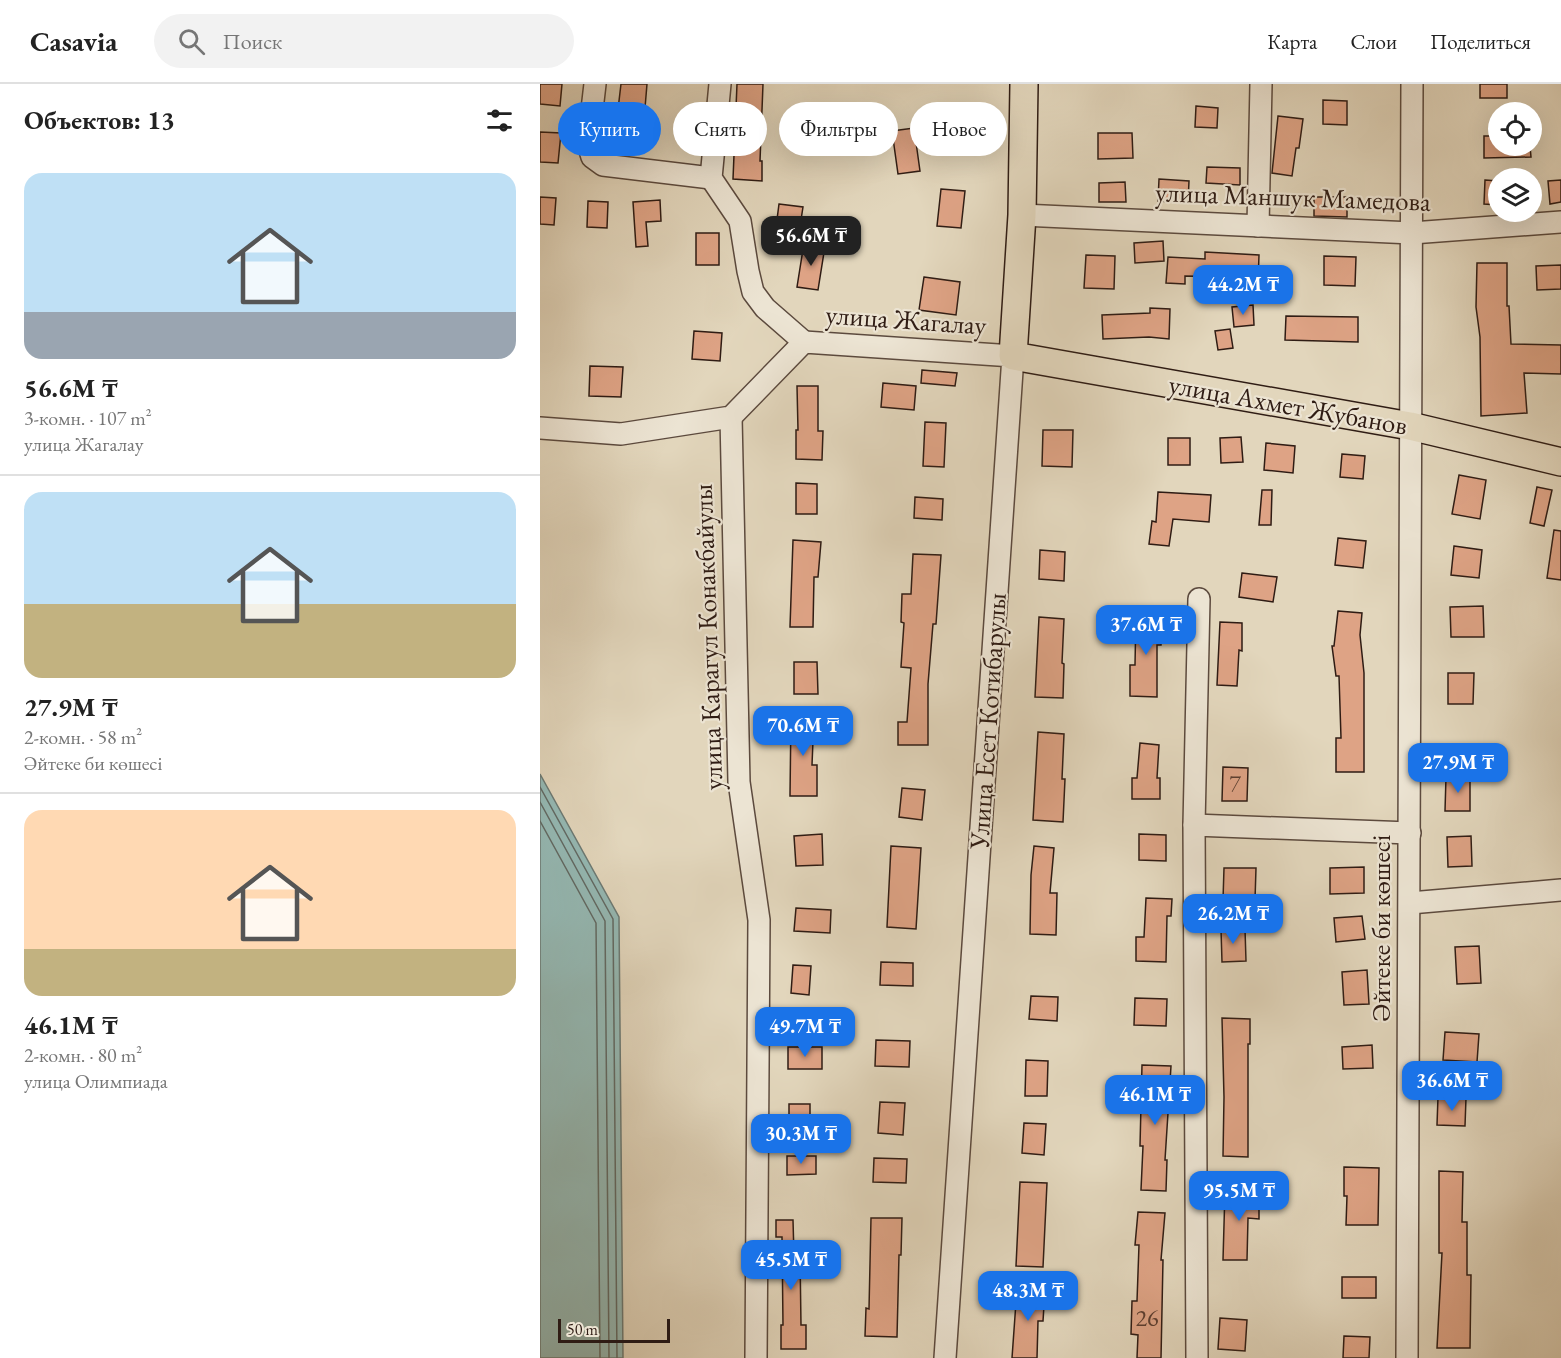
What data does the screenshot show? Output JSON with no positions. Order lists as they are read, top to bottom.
{
  "streets": {
    "main road": ["улица Ахмет Жубанов", "Улица Есет Котибарулы"],
    "street": [
      "улица Маншук Мамедова",
      "улица Жагалау",
      "улица Карагул Конакбайулы",
      "Әйтеке би көшесі"
    ]
  },
  "crossings": [
    ["улица Маншук Мамедова", "Улица Есет Котибарулы"],
    ["улица Маншук Мамедова", "Әйтеке би көшесі"],
    ["улица Жагалау", "улица Ахмет Жубанов"],
    ["улица Жагалау", "улица Карагул Конакбайулы"],
    ["улица Жагалау", "Улица Есет Котибарулы"],
    ["улица Ахмет Жубанов", "Улица Есет Котибарулы"],
    ["улица Ахмет Жубанов", "Әйтеке би көшесі"]
  ],
  "house_numbers": ["7", "26"],
  "scale_bar": "50 m",
  "page": {
    "header": "Casavia",
    "search": "Поиск",
    "nav": ["Карта", "Слои", "Поделиться"],
    "heading": "Объектов: 13",
    "chip": [
      "Купить",
      "Снять",
      "Фильтры",
      "Новое"
    ],
    "list": [
      {
        "name": "56.6M ₸",
        "note": "3-комн. · 107 m² · улица Жагалау"
      },
      {
        "name": "27.9M ₸",
        "note": "2-комн. · 58 m² · Әйтеке би көшесі"
      },
      {
        "name": "46.1M ₸",
        "note": "2-комн. · 80 m² · улица Олимпиада"
      }
    ],
    "price": [
      "56.6M ₸",
      "44.2M ₸",
      "37.6M ₸",
      "70.6M ₸",
      "27.9M ₸",
      "26.2M ₸",
      "49.7M ₸",
      "36.6M ₸",
      "46.1M ₸",
      "30.3M ₸",
      "95.5M ₸",
      "45.5M ₸",
      "48.3M ₸"
    ],
    "scale": "50 m"
  }
}
